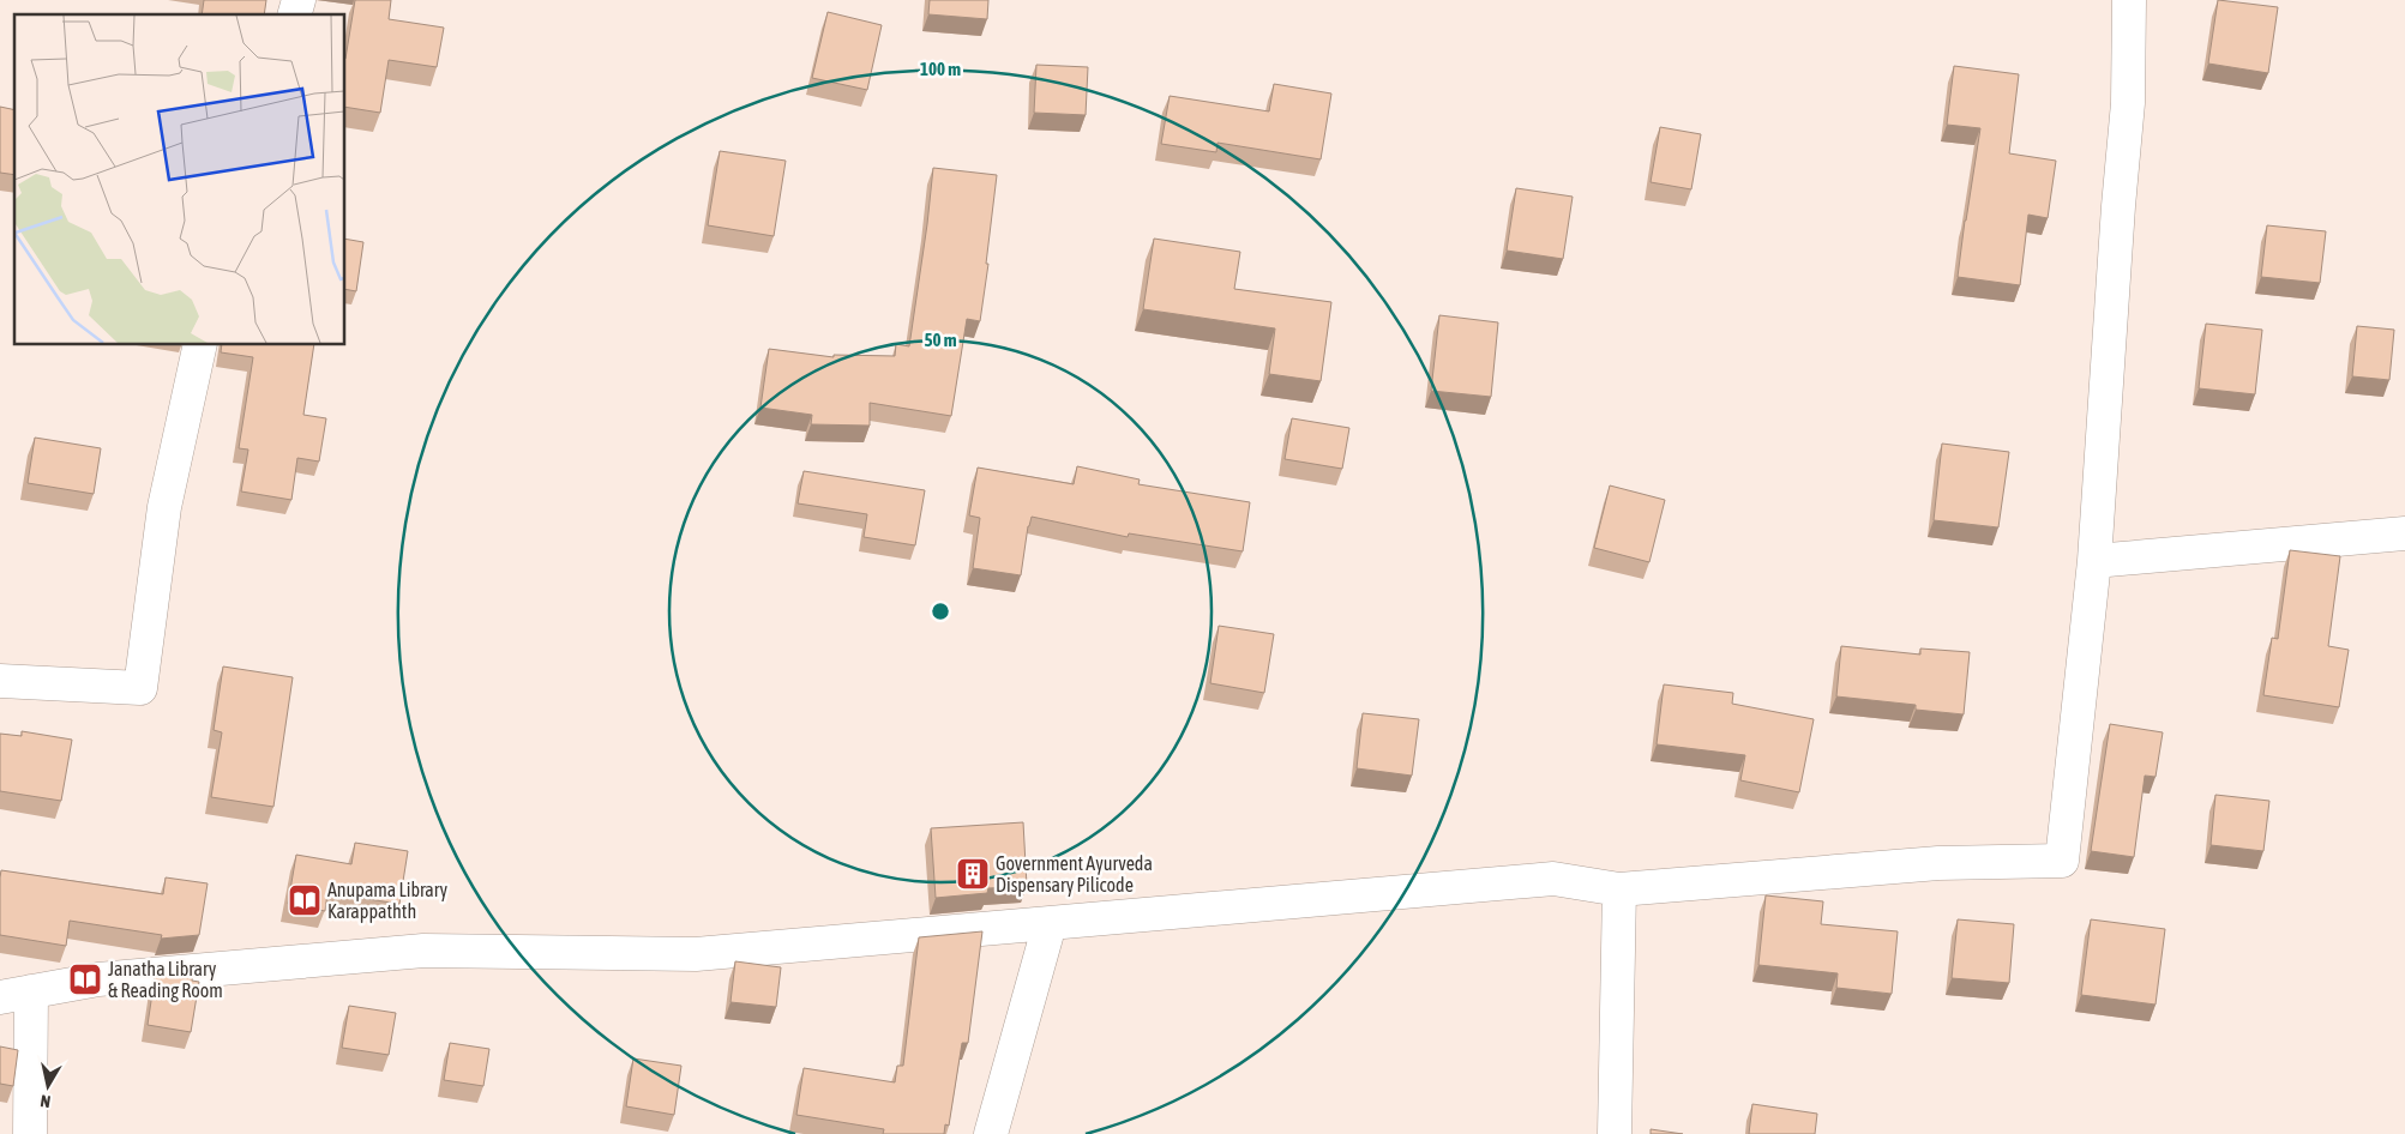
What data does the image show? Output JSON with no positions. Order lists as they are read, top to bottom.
{
  "places": {
    "building": ["Government Ayurveda Dispensary Pilicode"],
    "library": ["Anupama Library Karappathth", "Janatha Library & Reading Room"]
  },
  "north": "bottom",
  "rings": ["100 m", "50 m"]
}
